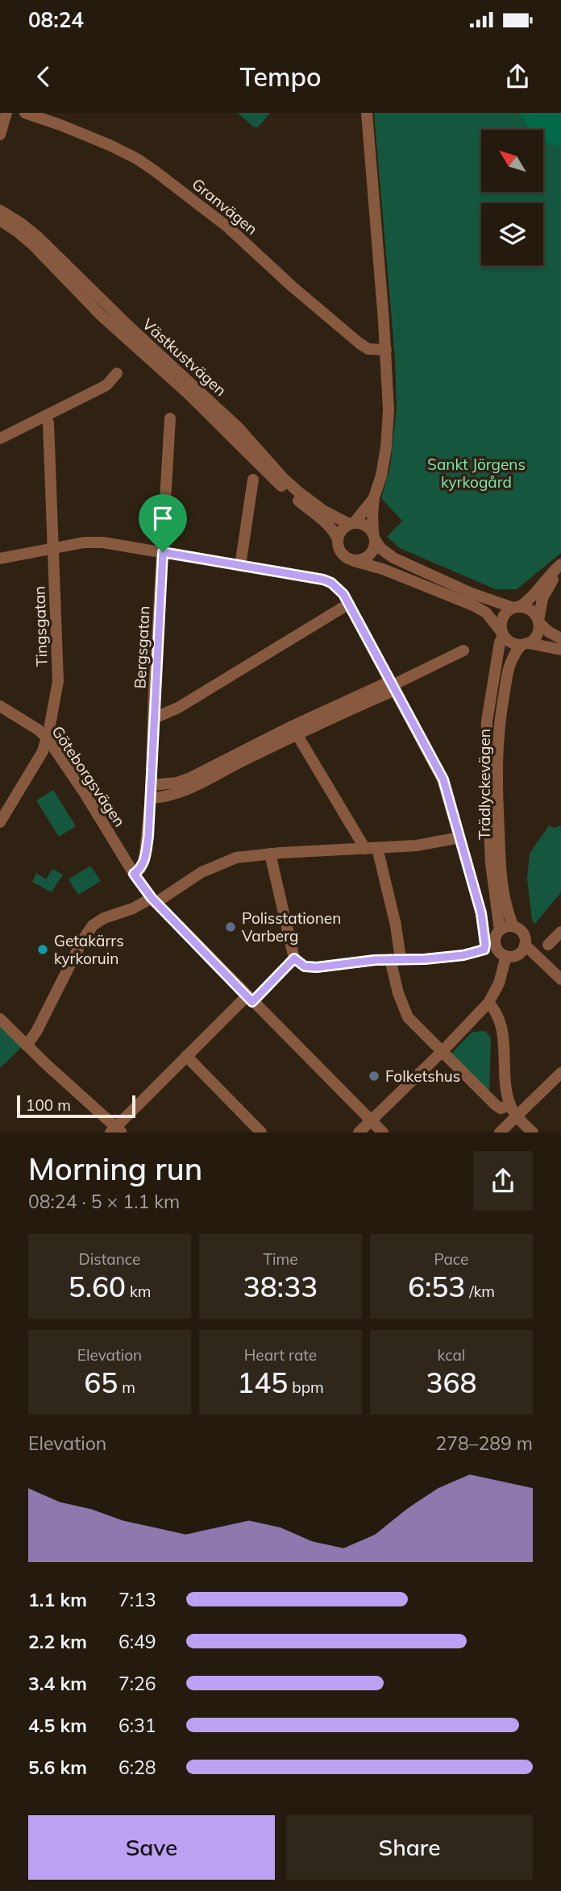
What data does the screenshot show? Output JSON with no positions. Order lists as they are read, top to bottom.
{
  "streets": {
    "street": [
      "Granvägen",
      "Västkustvägen",
      "Tingsgatan",
      "Bergsgatan",
      "Göteborgsvägen",
      "Trädlyckevägen"
    ]
  },
  "crossings": [
    ["Tingsgatan", "Göteborgsvägen"],
    ["Bergsgatan", "Göteborgsvägen"]
  ],
  "parks": ["Sankt Jörgens kyrkogård"],
  "places": ["Polisstationen Varberg", "Getakärrs kyrkoruin", "Folketshus"],
  "scale_bar": "100 m",
  "north": "top left",
  "page": {
    "status": "08:24",
    "header": "Tempo",
    "scale": "100 m",
    "heading": ["Morning run", "08:24 · 5 × 1.1 km"],
    "stats": [
      ["Distance", "5.60 km"],
      ["Time", "38:33"],
      ["Pace", "6:53 /km"],
      ["Elevation", "65 m"],
      ["Heart rate", "145 bpm"],
      ["kcal", "368"]
    ],
    "chart": ["Elevation", "278–289 m"],
    "list": [
      {
        "name": "1.1 km",
        "note": "7:13"
      },
      {
        "name": "2.2 km",
        "note": "6:49"
      },
      {
        "name": "3.4 km",
        "note": "7:26"
      },
      {
        "name": "4.5 km",
        "note": "6:31"
      },
      {
        "name": "5.6 km",
        "note": "6:28"
      }
    ],
    "buttons": ["Save", "Share"]
  }
}
